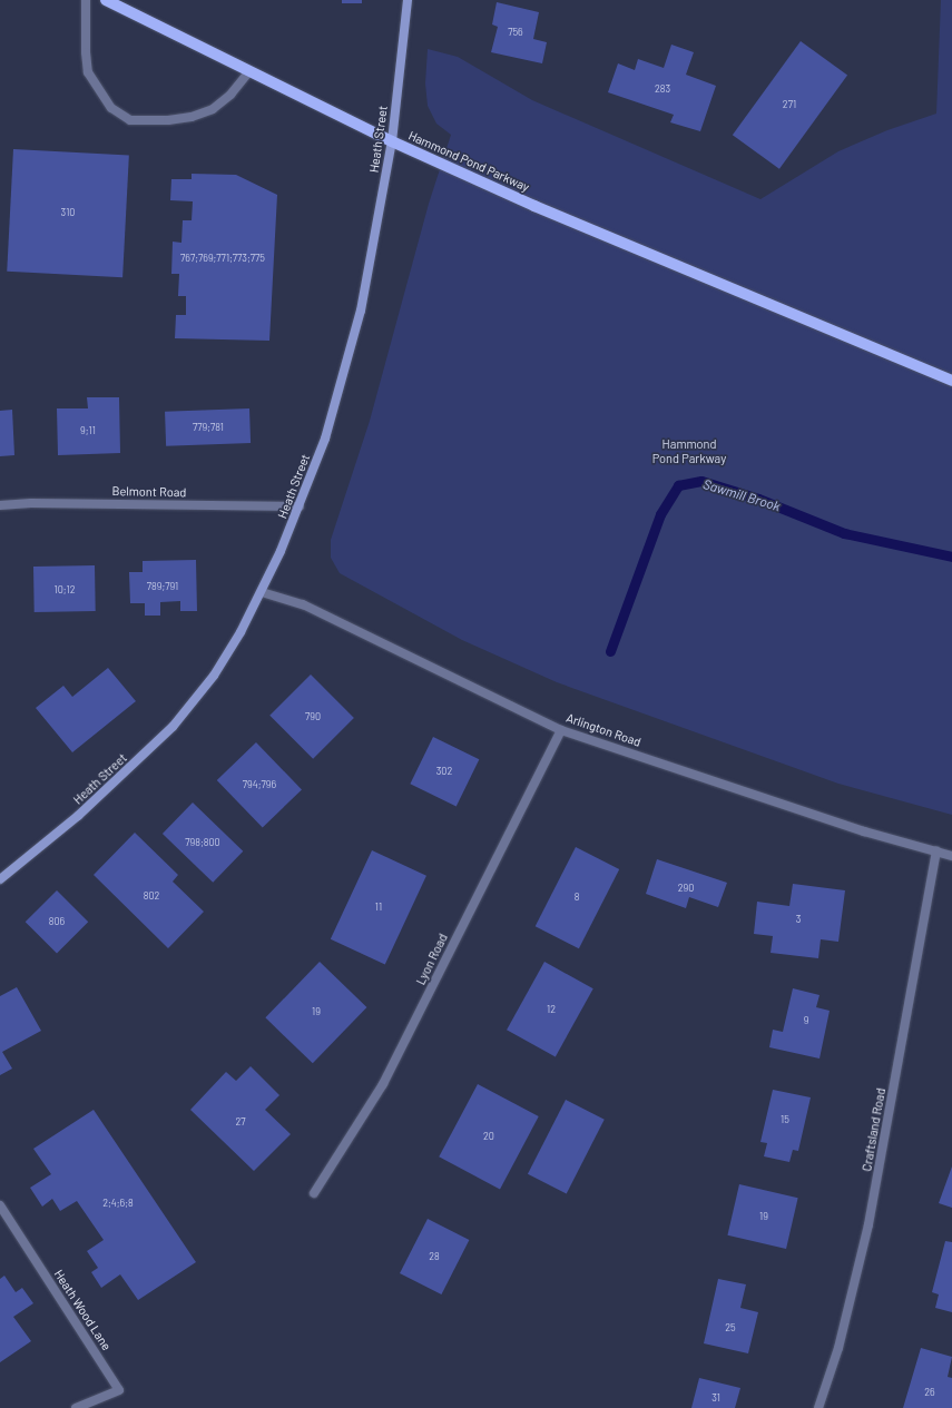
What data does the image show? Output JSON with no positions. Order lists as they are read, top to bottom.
{
  "streets": {
    "main road": ["Hammond Pond Parkway"],
    "street": [
      "Heath Street",
      "Belmont Road",
      "Arlington Road",
      "Lyon Road",
      "Craftsland Road",
      "Heath Wood Lane"
    ]
  },
  "crossings": [
    ["Heath Street", "Hammond Pond Parkway"],
    ["Heath Street", "Belmont Road"],
    ["Heath Street", "Arlington Road"],
    ["Arlington Road", "Lyon Road"],
    ["Arlington Road", "Craftsland Road"]
  ],
  "water": ["Sawmill Brook"],
  "parks": ["Hammond Pond Parkway"],
  "house_numbers": [
    "756",
    "283",
    "271",
    "310",
    "767;769;771;773;775",
    "779;781",
    "9;11",
    "789;791",
    "10;12",
    "790",
    "302",
    "794;796",
    "798;800",
    "290",
    "802",
    "8",
    "11",
    "3",
    "806",
    "12",
    "19",
    "9",
    "15",
    "27",
    "20",
    "2;4;6;8",
    "19",
    "28",
    "25",
    "26",
    "31"
  ]
}
